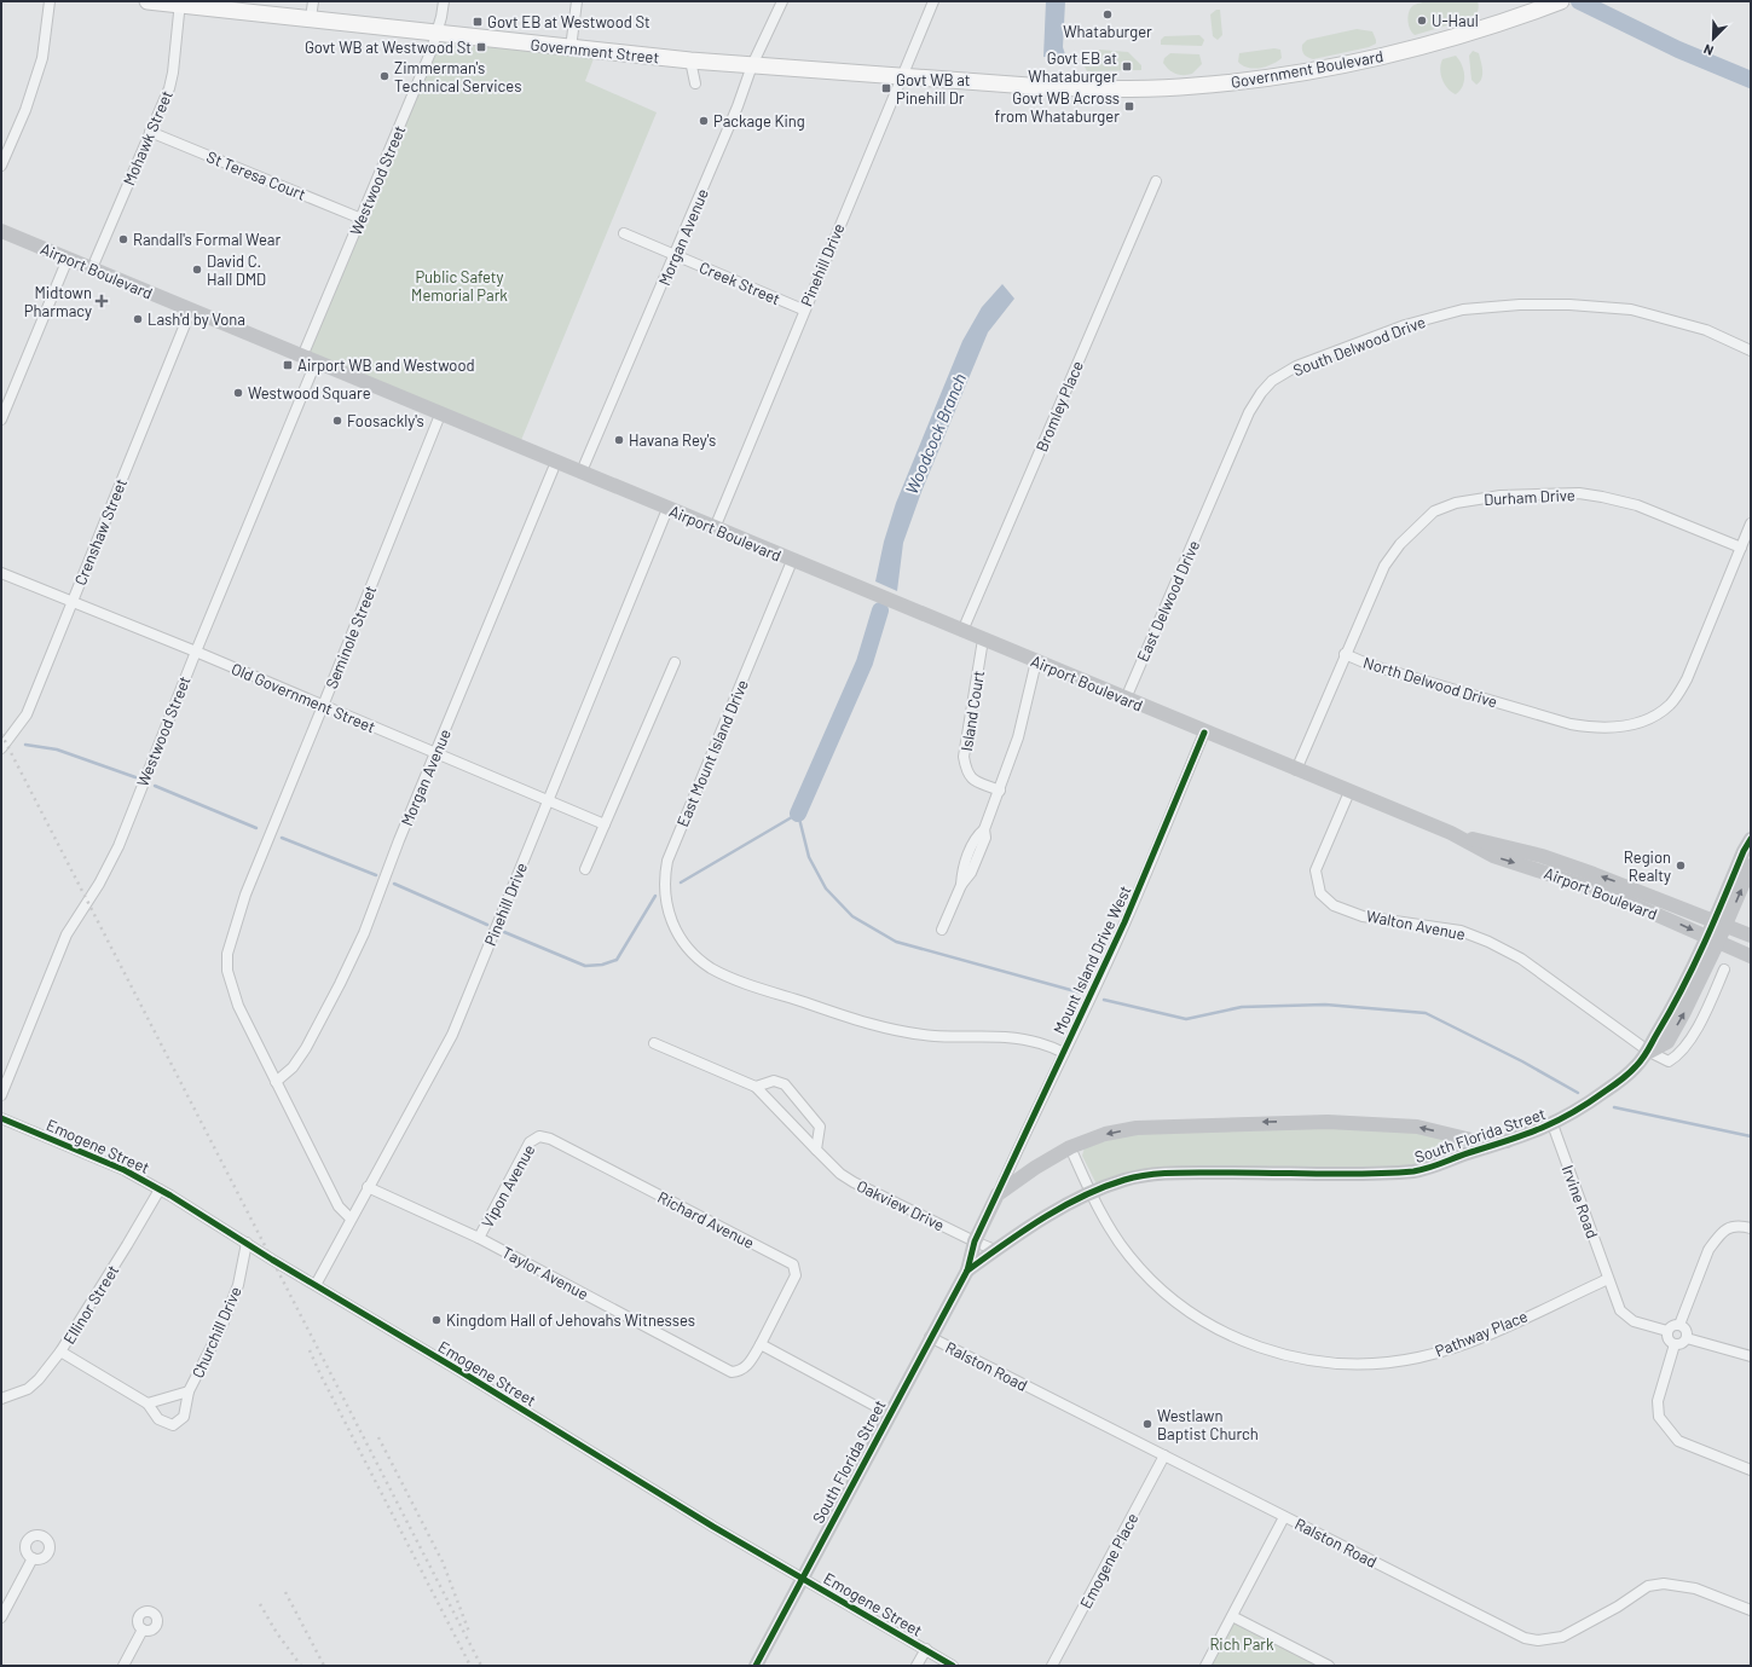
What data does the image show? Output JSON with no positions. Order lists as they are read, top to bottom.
{
  "streets": {
    "main road": [
      "Government Street",
      "Government Boulevard",
      "Airport Boulevard",
      "South Florida Street"
    ],
    "street": [
      "Mohawk Street",
      "St Teresa Court",
      "Westwood Street",
      "Morgan Avenue",
      "Pinehill Drive",
      "Creek Street",
      "South Delwood Drive",
      "Bromley Place",
      "Durham Drive",
      "Crenshaw Street",
      "East Delwood Drive",
      "Seminole Street",
      "North Delwood Drive",
      "Old Government Street",
      "Island Court",
      "East Mount Island Drive",
      "Walton Avenue",
      "Mount Island Drive West",
      "Emogene Street",
      "Vipon Avenue",
      "Irvine Road",
      "Oakview Drive",
      "Richard Avenue",
      "Taylor Avenue",
      "Ellinor Street",
      "Churchill Drive",
      "Pathway Place",
      "Ralston Road",
      "Emogene Place"
    ]
  },
  "crossings": [
    ["Government Street", "Government Boulevard"],
    ["Government Street", "Mohawk Street"],
    ["Government Street", "Westwood Street"],
    ["Government Street", "Morgan Avenue"],
    ["Government Street", "Pinehill Drive"],
    ["Mohawk Street", "St Teresa Court"],
    ["Mohawk Street", "Airport Boulevard"],
    ["St Teresa Court", "Westwood Street"],
    ["Westwood Street", "Airport Boulevard"],
    ["Westwood Street", "Old Government Street"],
    ["Morgan Avenue", "Airport Boulevard"],
    ["Morgan Avenue", "Creek Street"],
    ["Morgan Avenue", "Seminole Street"],
    ["Morgan Avenue", "Old Government Street"],
    ["Pinehill Drive", "Airport Boulevard"],
    ["Pinehill Drive", "Creek Street"],
    ["Pinehill Drive", "Old Government Street"],
    ["Pinehill Drive", "Emogene Street"],
    ["Pinehill Drive", "Taylor Avenue"],
    ["Airport Boulevard", "Bromley Place"],
    ["Airport Boulevard", "Durham Drive"],
    ["Airport Boulevard", "Crenshaw Street"],
    ["Airport Boulevard", "East Delwood Drive"],
    ["Airport Boulevard", "Seminole Street"],
    ["Airport Boulevard", "Island Court"],
    ["Airport Boulevard", "East Mount Island Drive"],
    ["Airport Boulevard", "Walton Avenue"],
    ["Airport Boulevard", "Mount Island Drive West"],
    ["Airport Boulevard", "South Florida Street"],
    ["South Delwood Drive", "East Delwood Drive"],
    ["Durham Drive", "North Delwood Drive"],
    ["Crenshaw Street", "Old Government Street"],
    ["Seminole Street", "Old Government Street"],
    ["East Mount Island Drive", "Mount Island Drive West"],
    ["Walton Avenue", "South Florida Street"],
    ["Mount Island Drive West", "South Florida Street"],
    ["South Florida Street", "Emogene Street"],
    ["South Florida Street", "Irvine Road"],
    ["South Florida Street", "Oakview Drive"],
    ["South Florida Street", "Pathway Place"],
    ["South Florida Street", "Ralston Road"],
    ["Emogene Street", "Ellinor Street"],
    ["Emogene Street", "Churchill Drive"],
    ["Vipon Avenue", "Richard Avenue"],
    ["Vipon Avenue", "Taylor Avenue"],
    ["Irvine Road", "Pathway Place"],
    ["Richard Avenue", "Taylor Avenue"],
    ["Ellinor Street", "Churchill Drive"],
    ["Ralston Road", "Emogene Place"]
  ],
  "water": ["Woodcock Branch"],
  "parks": ["Public Safety Memorial Park", "Rich Park"],
  "places": {
    "other": [
      "Whataburger",
      "U-Haul",
      "Zimmerman's Technical Services",
      "Package King",
      "Randall's Formal Wear",
      "David C. Hall DMD",
      "Lash'd by Vona",
      "Westwood Square",
      "Foosackly's",
      "Havana Rey's",
      "Region Realty",
      "Kingdom Hall of Jehovahs Witnesses",
      "Westlawn Baptist Church"
    ],
    "transit": [
      "Govt EB at Westwood St",
      "Govt WB at Westwood St",
      "Govt EB at Whataburger",
      "Govt WB at Pinehill Dr",
      "Govt WB Across from Whataburger",
      "Airport WB and Westwood"
    ],
    "health": ["Midtown Pharmacy"]
  },
  "north": "bottom left"
}
